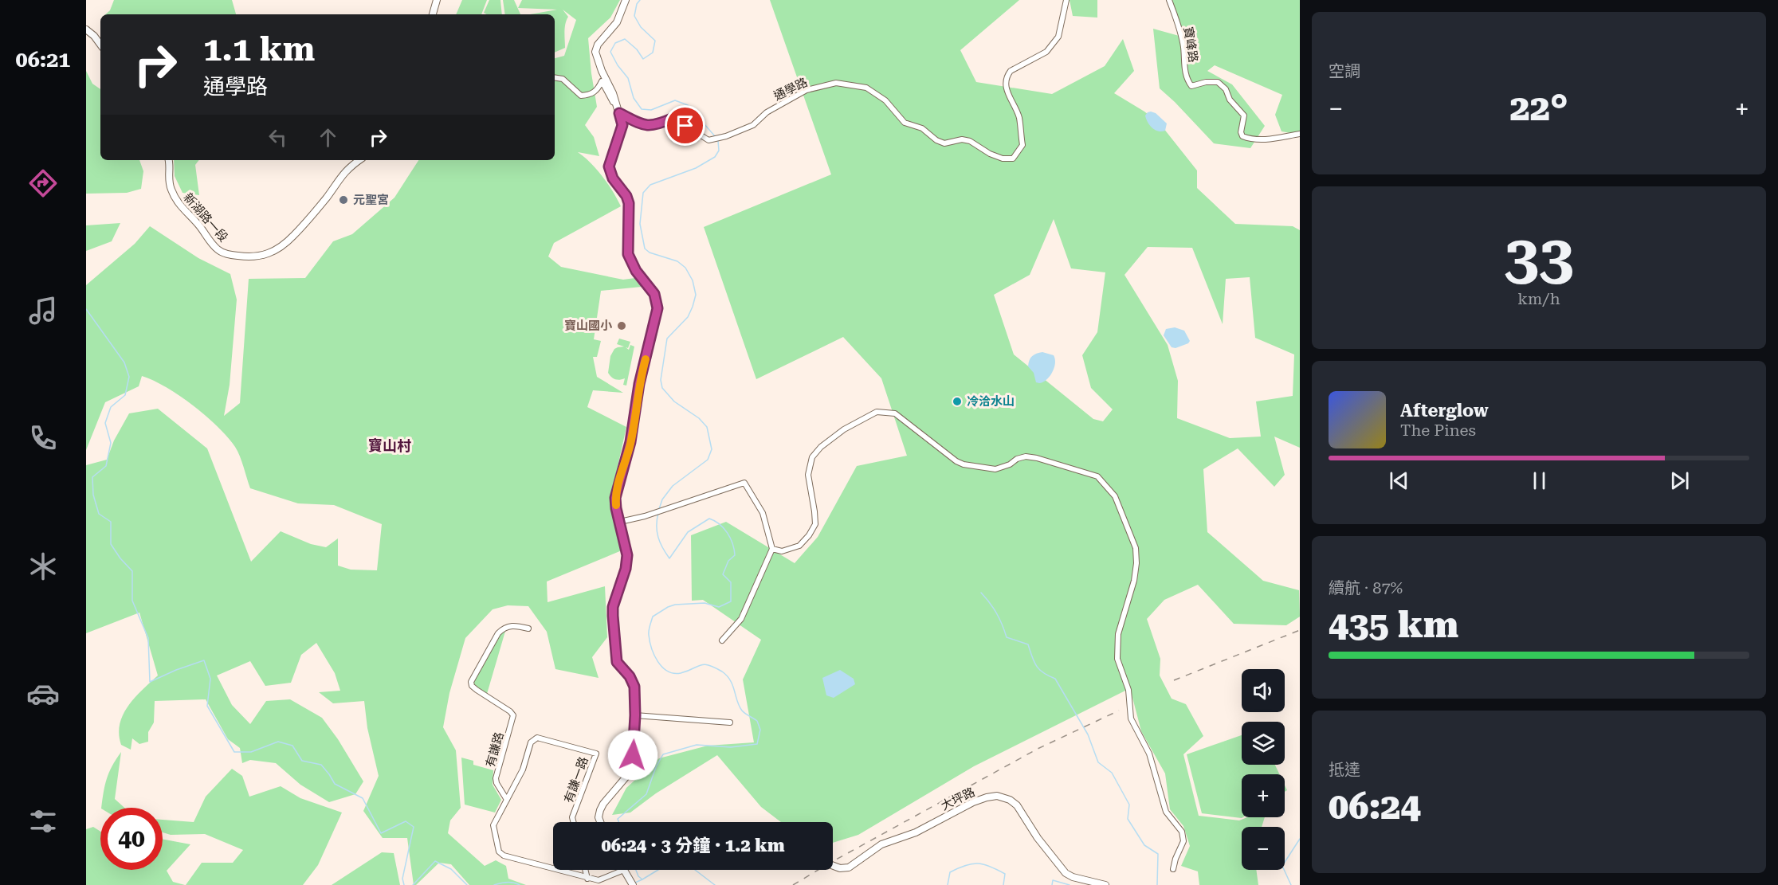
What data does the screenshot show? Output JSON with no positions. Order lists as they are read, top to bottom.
{
  "streets": {
    "street": [
      "寶峰路",
      "通學路",
      "新湖路一段",
      "有謙路",
      "有謙一路",
      "大坪路"
    ]
  },
  "crossings": [
    ["有謙路", "有謙一路"]
  ],
  "districts": ["寶山村"],
  "places": ["元聖宮", "寶山國小", "冷洽水山"],
  "page": {
    "tabs": "06:21",
    "tile": [
      "空調",
      ["33", "km/h"],
      ["續航 · 87%", "435 km"],
      ["抵達", "06:24"]
    ],
    "turn": ["1.1 km", "通學路"],
    "heat": ["−", "22°", "+"],
    "song": ["Afterglow", "The Pines"],
    "map_buttons": ["+", "−"],
    "limit": "40",
    "trip": "06:24 · 3 分鐘 · 1.2 km"
  }
}
